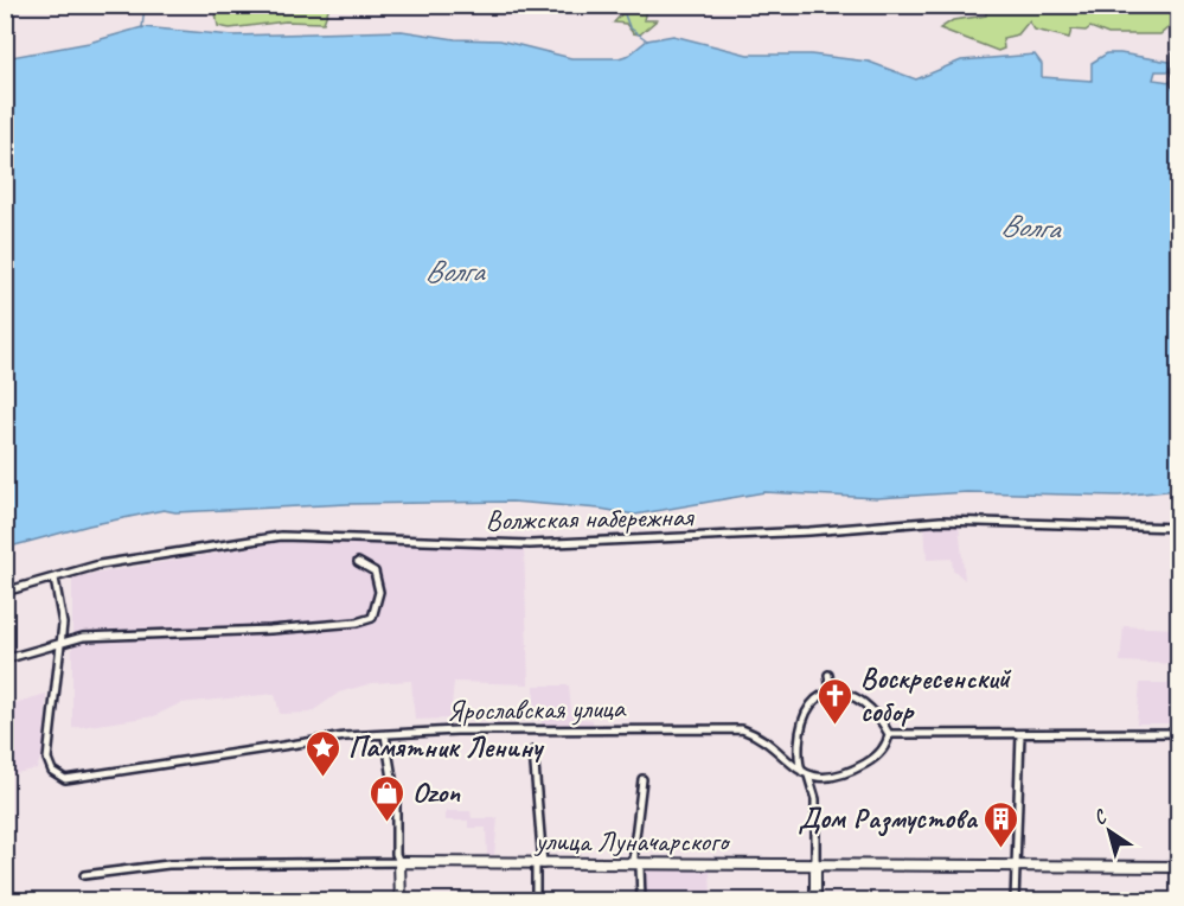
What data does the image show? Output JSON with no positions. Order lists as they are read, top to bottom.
{
  "streets": {
    "street": ["Волжская набережная", "Ярославская улица", "улица Луначарского"]
  },
  "crossings": [
    ["Волжская набережная", "Ярославская улица"]
  ],
  "water": ["Волга"],
  "places": {
    "church": ["Воскресенский собор"],
    "place": ["Памятник Ленину"],
    "shop": ["Ozon"],
    "building": ["Дом Размустова"]
  },
  "north": "top left"
}
